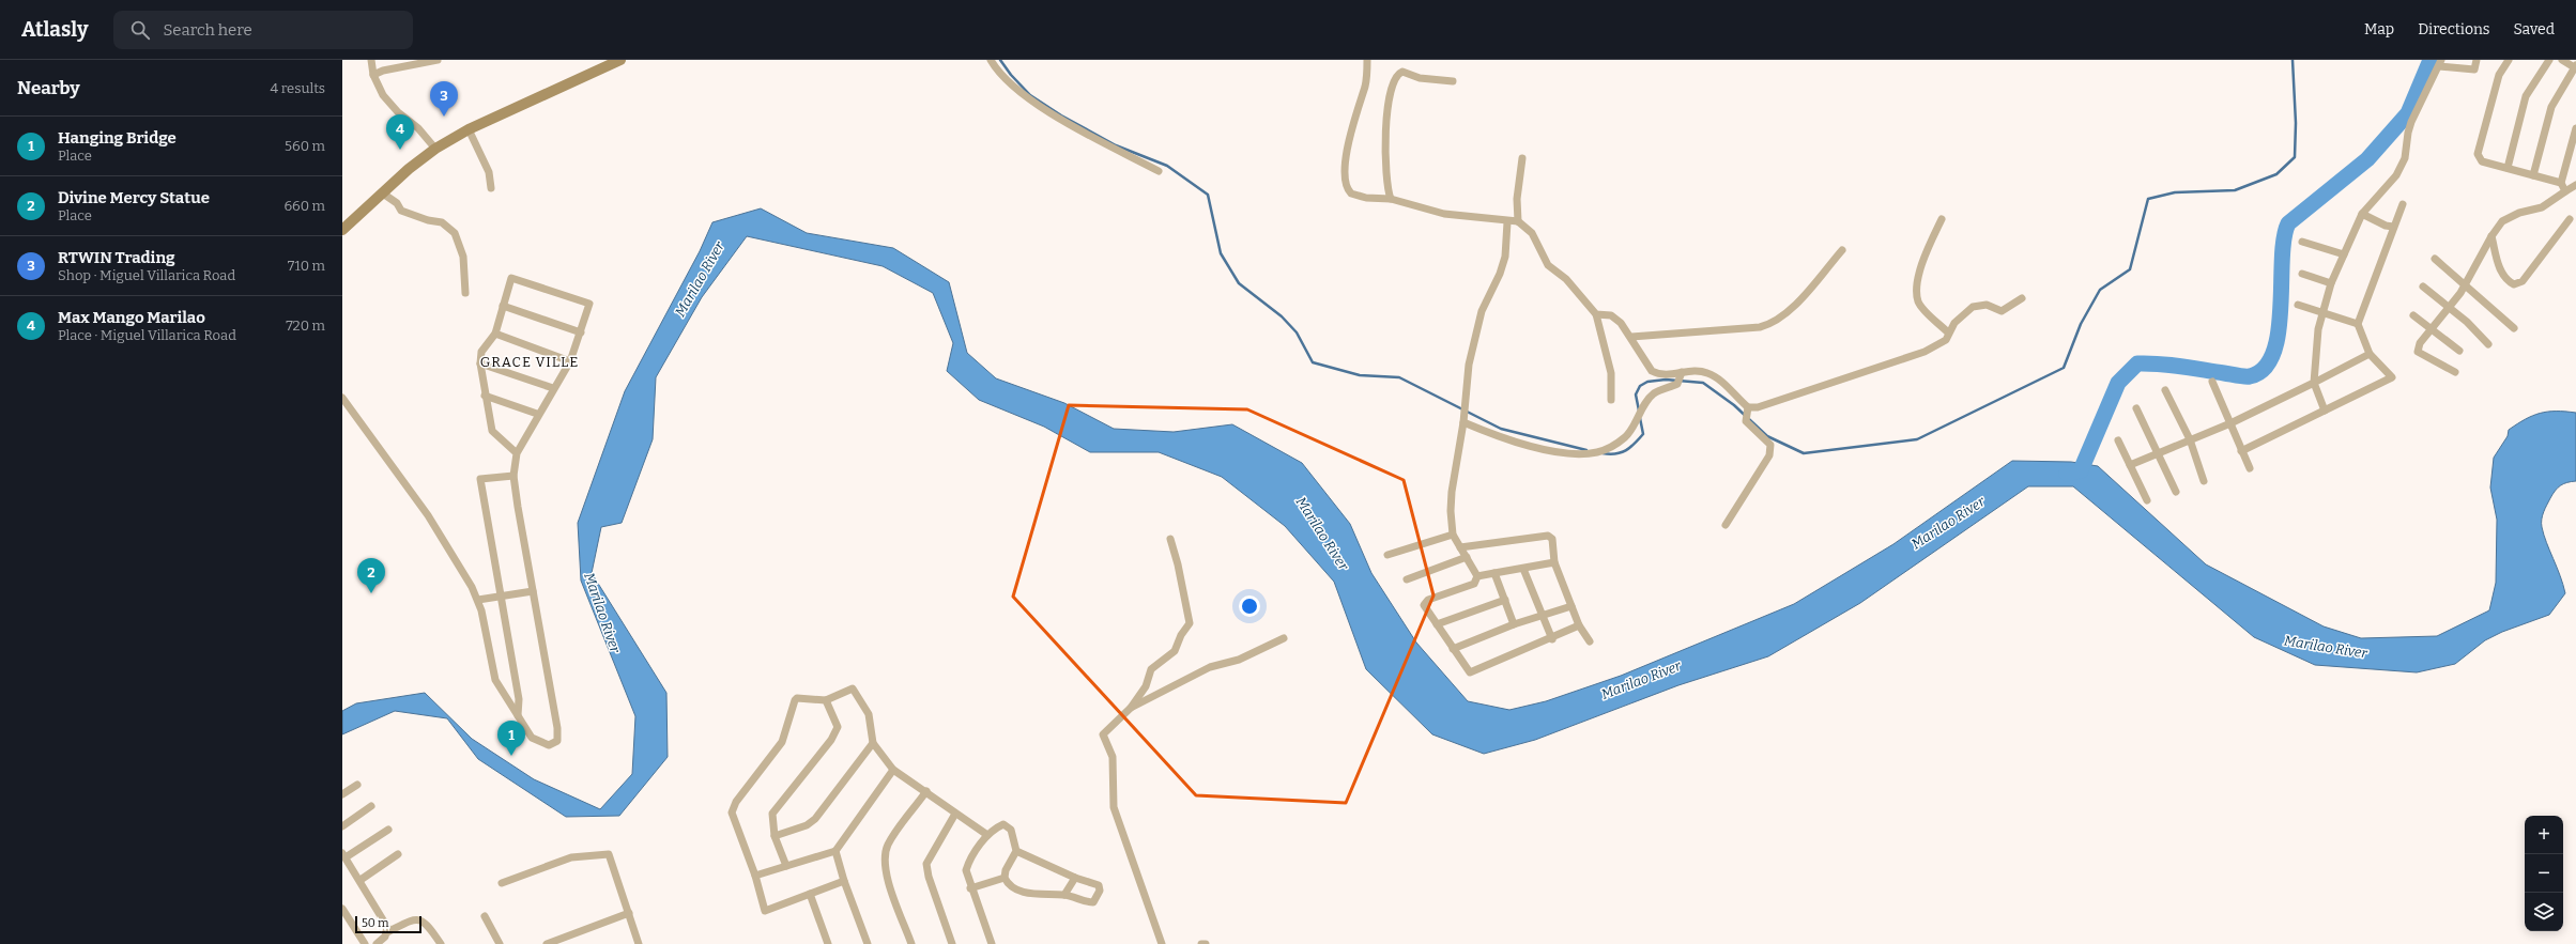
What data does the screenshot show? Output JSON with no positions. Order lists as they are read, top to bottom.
{
  "districts": ["GRACE VILLE"],
  "water": ["Marilao River"],
  "scale_bar": "50 m",
  "page": {
    "header": "Atlasly",
    "search": "Search here",
    "nav": ["Map", "Directions", "Saved"],
    "heading": ["Nearby", "4 results"],
    "pins": [
      "3",
      "4",
      "2",
      "1"
    ],
    "list": [
      {
        "mark": "1",
        "name": "Hanging Bridge",
        "note": "Place",
        "value": "560 m"
      },
      {
        "mark": "2",
        "name": "Divine Mercy Statue",
        "note": "Place",
        "value": "660 m"
      },
      {
        "mark": "3",
        "name": "RTWIN Trading",
        "note": "Shop · Miguel Villarica Road",
        "value": "710 m"
      },
      {
        "mark": "4",
        "name": "Max Mango Marilao",
        "note": "Place · Miguel Villarica Road",
        "value": "720 m"
      }
    ],
    "map_buttons": ["+", "−"],
    "scale": "50 m"
  }
}
